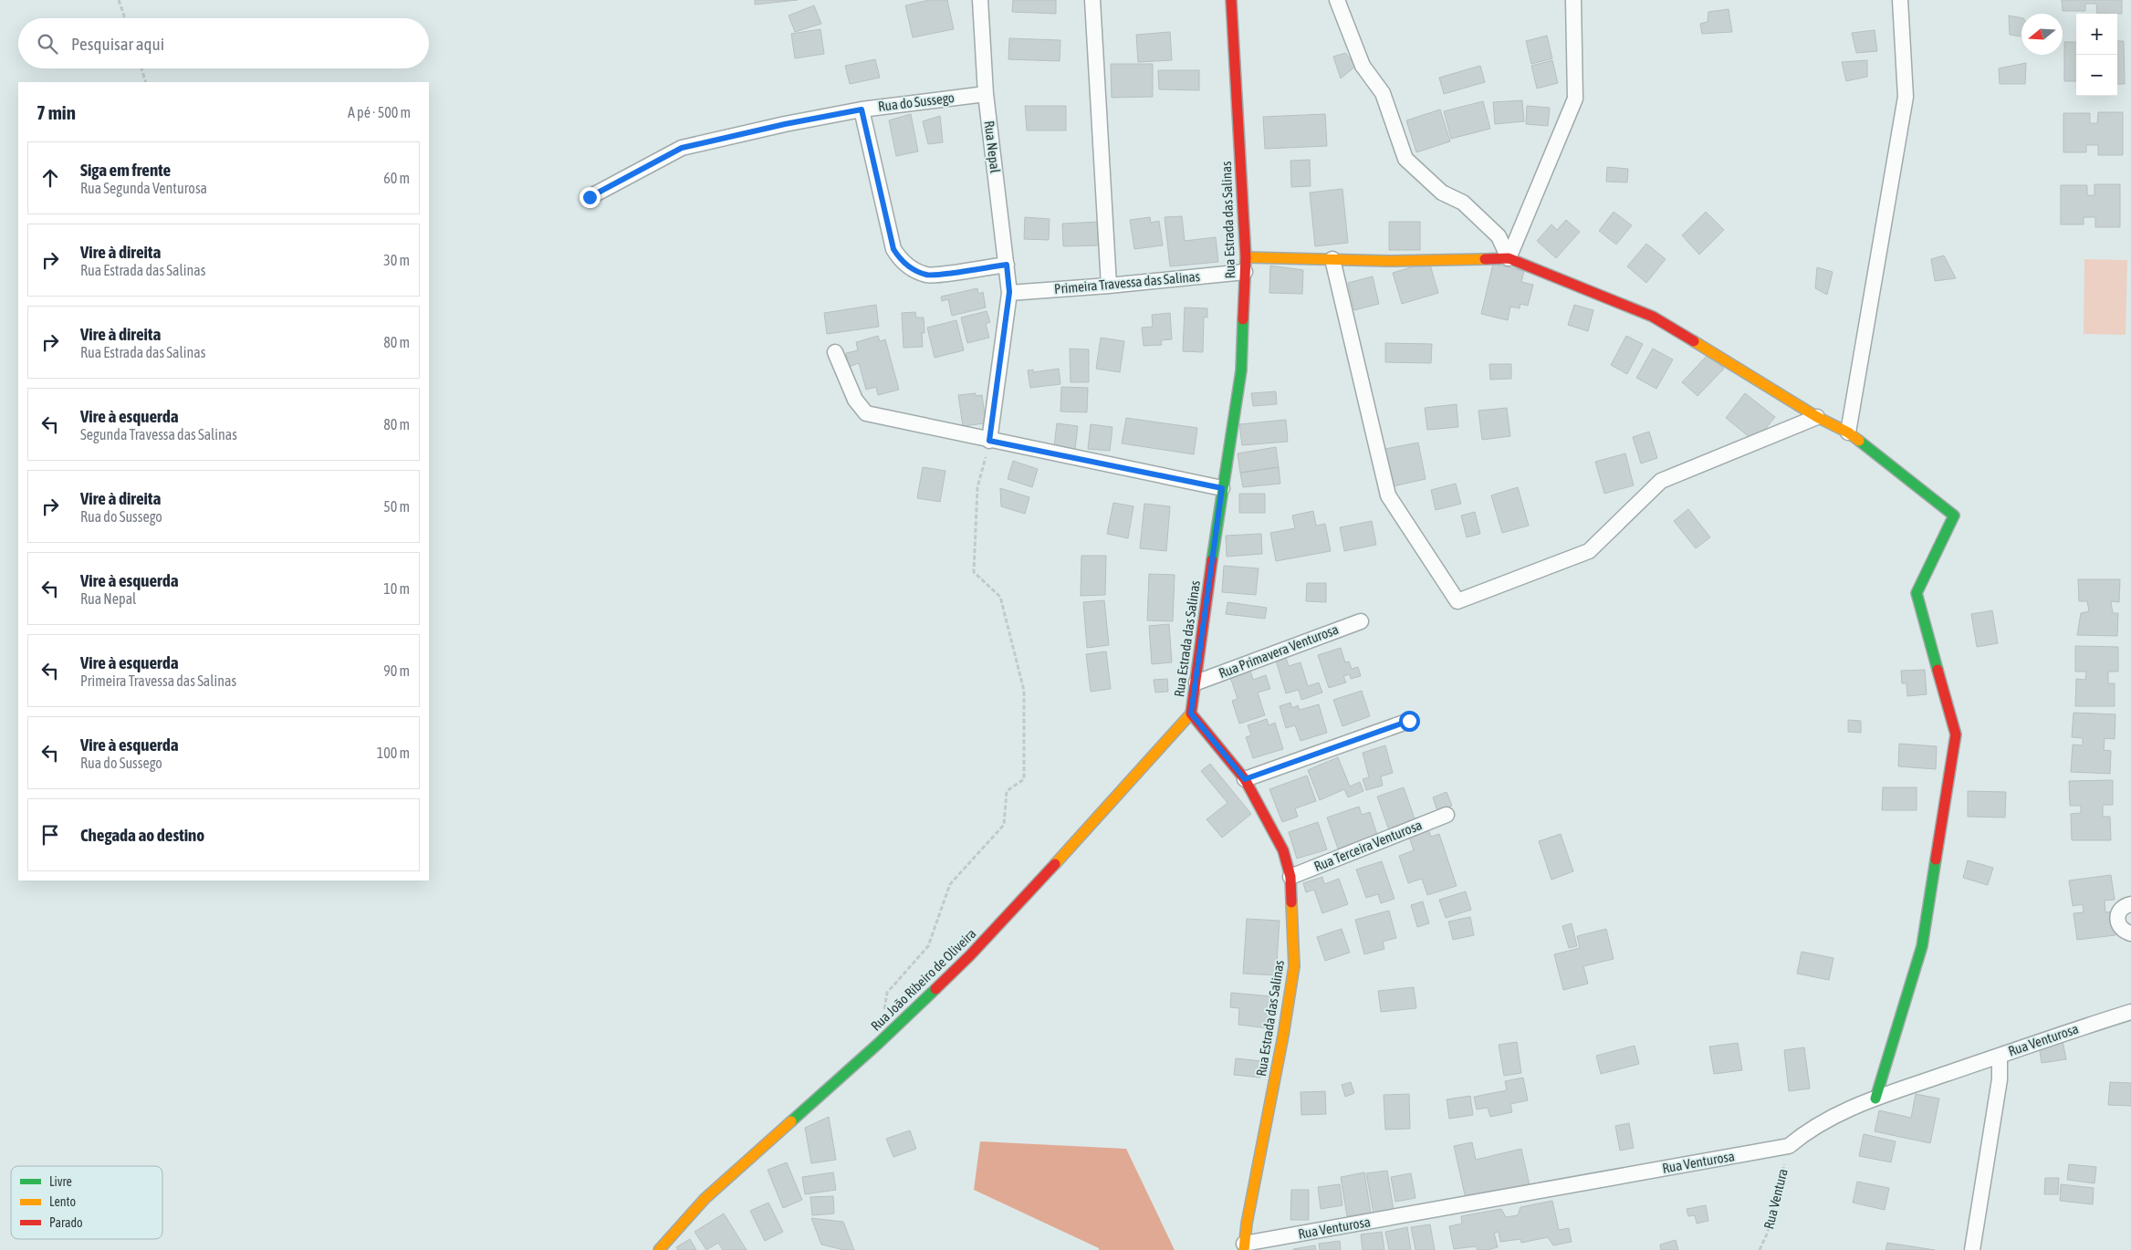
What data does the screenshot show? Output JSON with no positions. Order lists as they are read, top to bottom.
{
  "streets": {
    "street": [
      "Rua do Sussego",
      "Rua Nepal",
      "Rua Estrada das Salinas",
      "Primeira Travessa das Salinas",
      "Rua Primavera Venturosa",
      "Rua Terceira Venturosa",
      "Rua João Ribeiro de Oliveira",
      "Rua Venturosa"
    ],
    "path": ["Rua Ventura"]
  },
  "crossings": [
    ["Rua do Sussego", "Rua Nepal"],
    ["Rua Nepal", "Primeira Travessa das Salinas"],
    ["Rua Estrada das Salinas", "Primeira Travessa das Salinas"],
    ["Rua Estrada das Salinas", "Rua Primavera Venturosa"],
    ["Rua Estrada das Salinas", "Rua Terceira Venturosa"],
    ["Rua Estrada das Salinas", "Rua João Ribeiro de Oliveira"],
    ["Rua Estrada das Salinas", "Rua Venturosa"],
    ["Rua Venturosa", "Rua Ventura"]
  ],
  "legend": ["Livre", "Lento", "Parado"],
  "north": "left",
  "page": {
    "map_buttons": ["+", "−"],
    "search": "Pesquisar aqui",
    "heading": ["7 min", "A pé · 500 m"],
    "list": [
      ["Siga em frente", "Rua Segunda Venturosa", "60 m"],
      ["Vire à direita", "Rua Estrada das Salinas", "30 m"],
      ["Vire à direita", "Rua Estrada das Salinas", "80 m"],
      ["Vire à esquerda", "Segunda Travessa das Salinas", "80 m"],
      ["Vire à direita", "Rua do Sussego", "50 m"],
      ["Vire à esquerda", "Rua Nepal", "10 m"],
      ["Vire à esquerda", "Primeira Travessa das Salinas", "90 m"],
      ["Vire à esquerda", "Rua do Sussego", "100 m"],
      "Chegada ao destino"
    ]
  }
}
